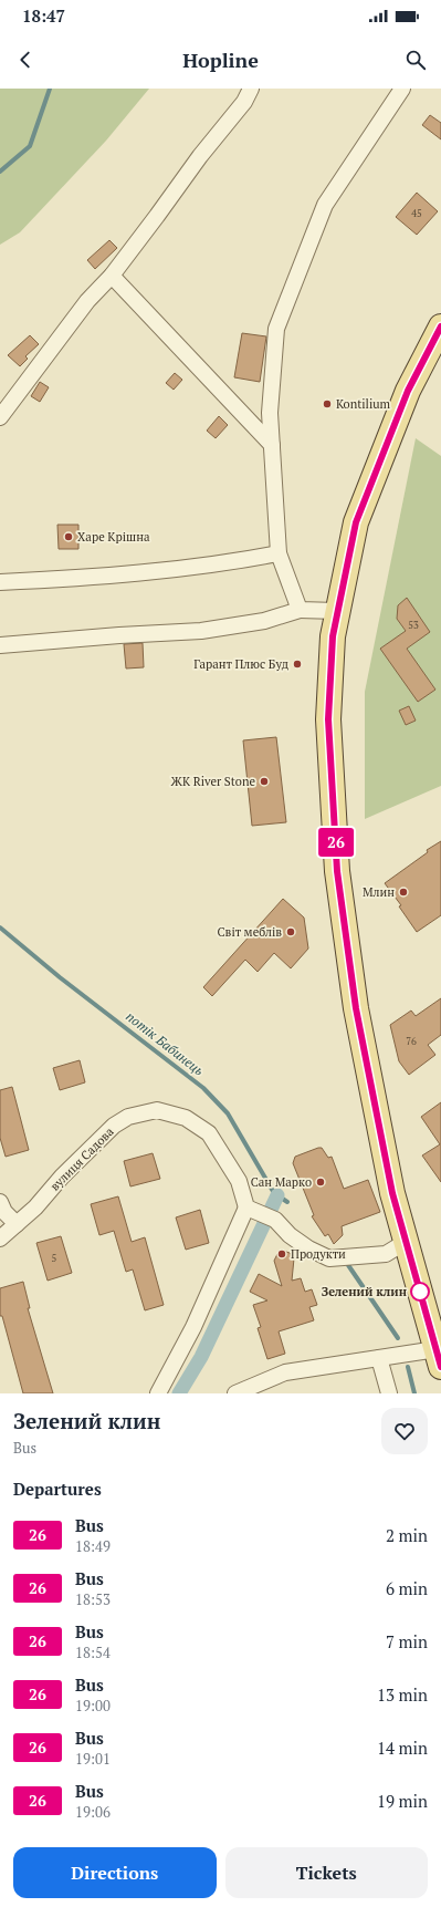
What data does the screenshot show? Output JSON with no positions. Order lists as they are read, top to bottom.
{
  "streets": {
    "street": ["вулиця Садова"]
  },
  "water": ["потік Бабинець"],
  "places": [
    "Kontilium",
    "Харе Крішна",
    "Гарант Плюс Буд",
    "ЖК River Stone",
    "Млин",
    "Світ меблів",
    "Сан Марко",
    "Продукти",
    "Зелений клин"
  ],
  "lines": ["bus line 26"],
  "house_numbers": [
    "45",
    "53",
    "76",
    "5"
  ],
  "page": {
    "status": "18:47",
    "header": "Hopline",
    "on_map": "26",
    "heading": [
      ["Зелений клин", "Bus"],
      "Departures"
    ],
    "list": [
      {
        "mark": "26",
        "name": "Bus",
        "note": "18:49",
        "value": "2 min"
      },
      {
        "mark": "26",
        "name": "Bus",
        "note": "18:53",
        "value": "6 min"
      },
      {
        "mark": "26",
        "name": "Bus",
        "note": "18:54",
        "value": "7 min"
      },
      {
        "mark": "26",
        "name": "Bus",
        "note": "19:00",
        "value": "13 min"
      },
      {
        "mark": "26",
        "name": "Bus",
        "note": "19:01",
        "value": "14 min"
      },
      {
        "mark": "26",
        "name": "Bus",
        "note": "19:06",
        "value": "19 min"
      }
    ],
    "buttons": ["Directions", "Tickets"]
  }
}
